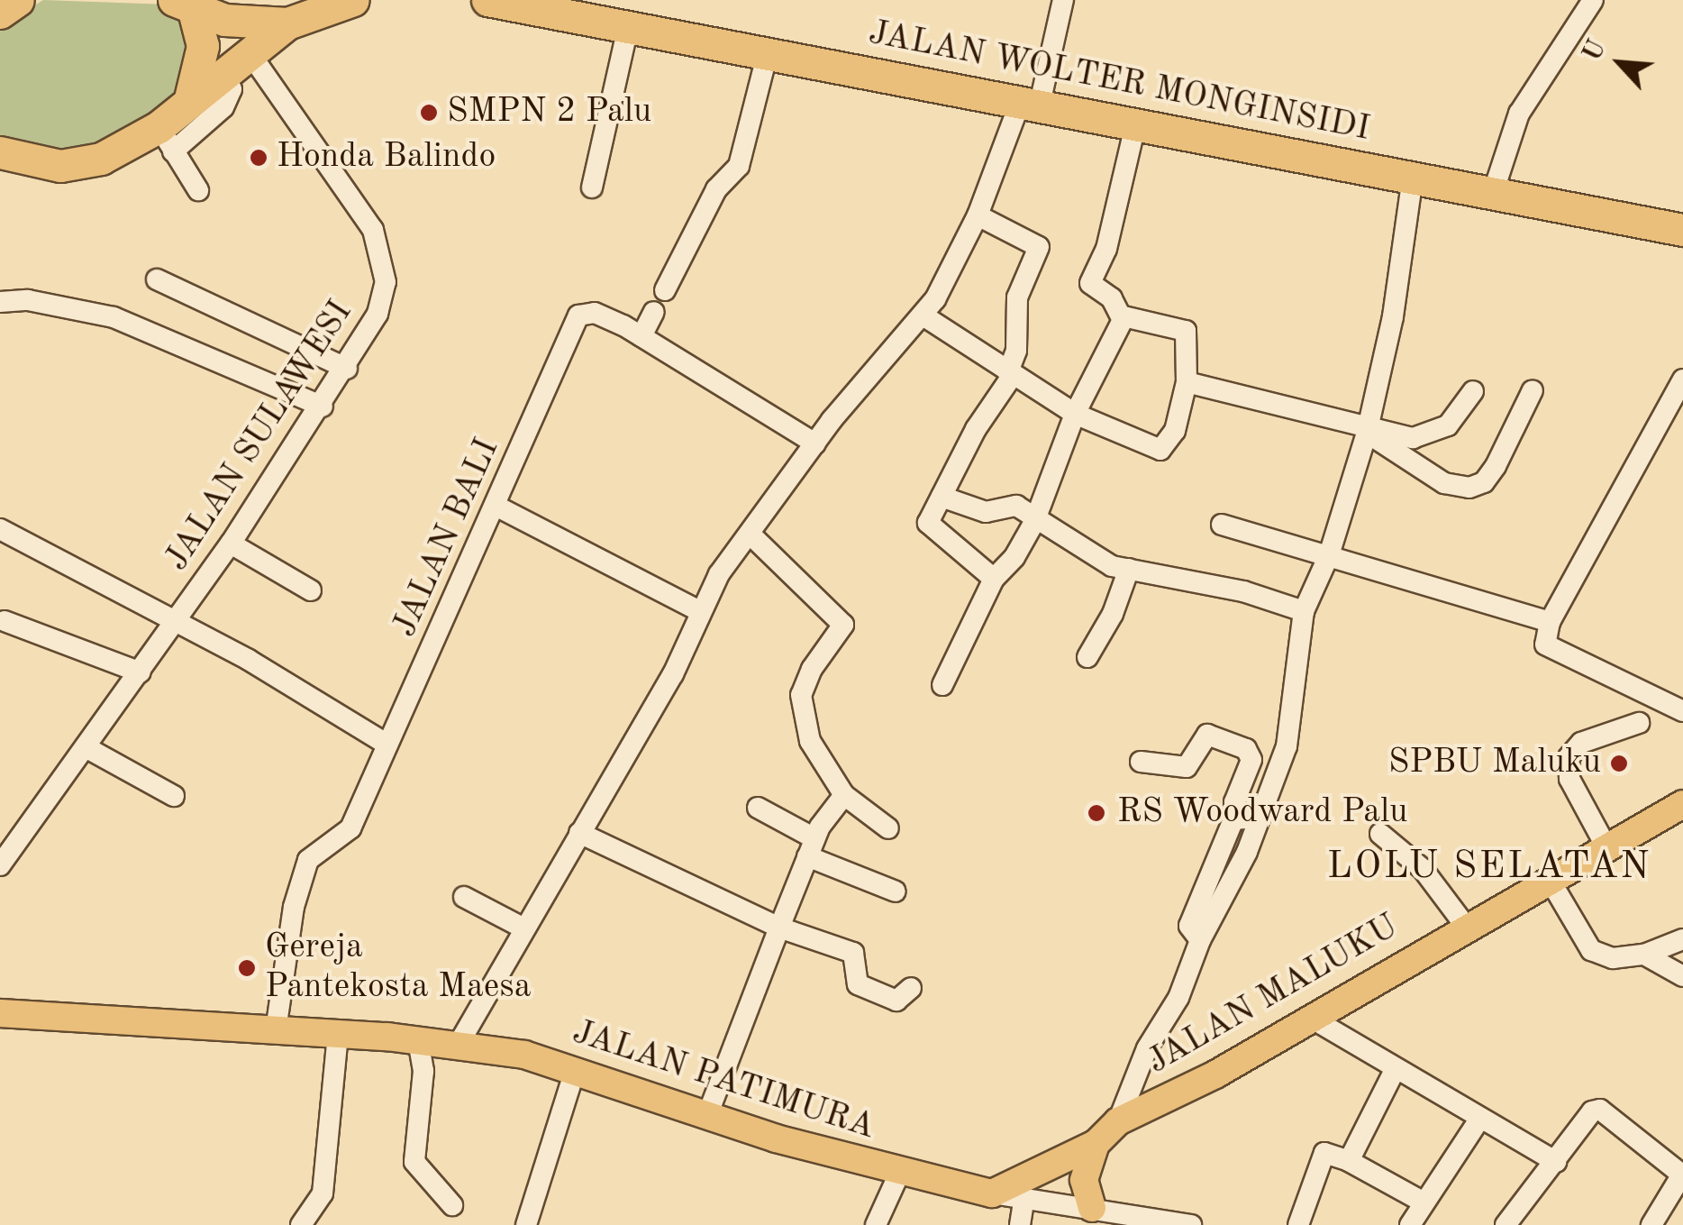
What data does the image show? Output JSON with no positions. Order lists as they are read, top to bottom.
{
  "streets": {
    "highway": ["JALAN WOLTER MONGINSIDI"],
    "main road": ["JALAN MALUKU", "JALAN PATIMURA"],
    "street": ["JALAN SULAWESI", "JALAN BALI"]
  },
  "crossings": [
    ["JALAN SULAWESI", "JALAN BALI"],
    ["JALAN BALI", "JALAN PATIMURA"],
    ["JALAN MALUKU", "JALAN PATIMURA"]
  ],
  "districts": ["LOLU SELATAN"],
  "places": [
    "SMPN 2 Palu",
    "Honda Balindo",
    "SPBU Maluku",
    "RS Woodward Palu",
    "Gereja Pantekosta Maesa"
  ],
  "north": "top left"
}
